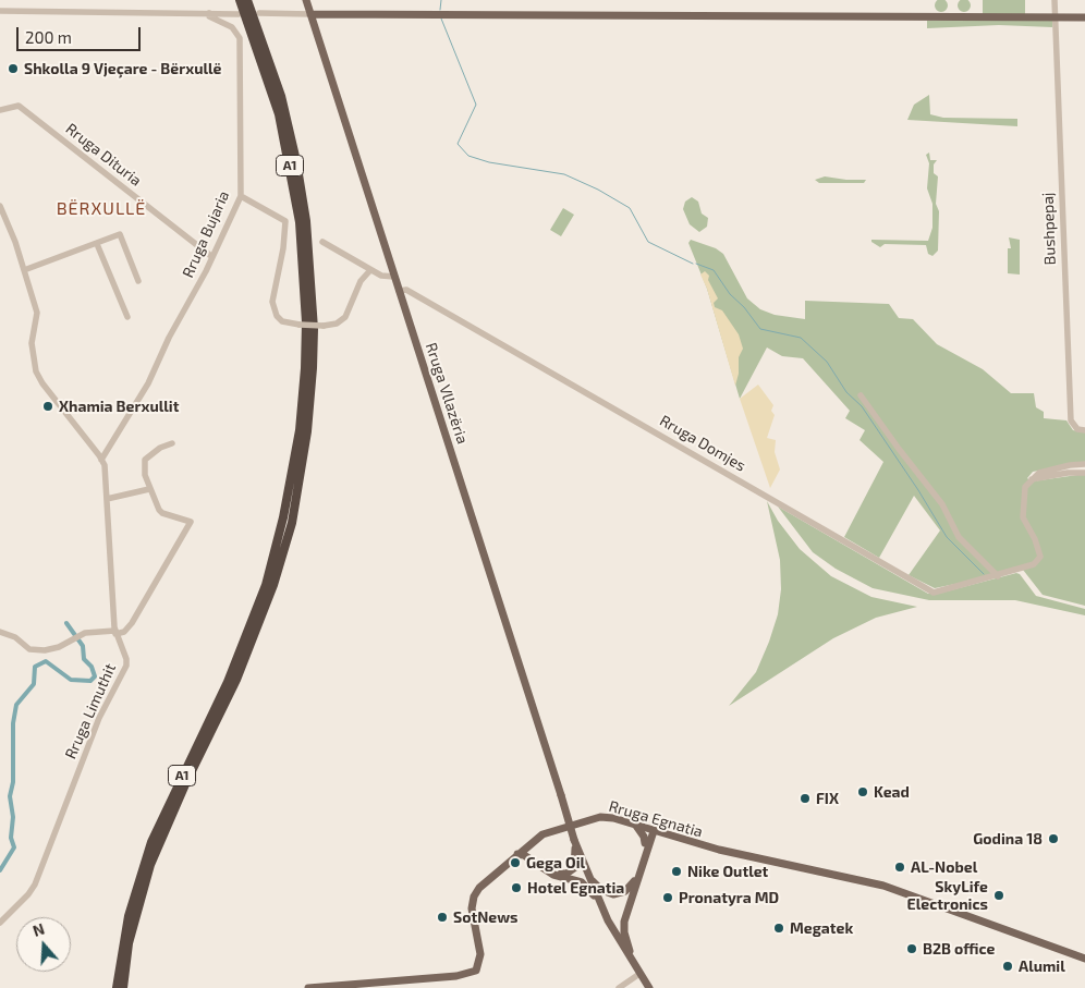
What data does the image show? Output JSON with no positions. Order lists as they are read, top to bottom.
{
  "streets": {
    "highway": ["A1"],
    "main road": ["Rruga Vllazëria", "Rruga Egnatia"],
    "street": [
      "Rruga Dituria",
      "Bushpepaj",
      "Rruga Bujaria",
      "Rruga Domjes",
      "Rruga Limuthit"
    ]
  },
  "crossings": [
    ["Rruga Dituria", "Rruga Bujaria"],
    ["Rruga Bujaria", "Rruga Limuthit"],
    ["Rruga Vllazëria", "Rruga Domjes"]
  ],
  "districts": ["BËRXULLË"],
  "places": [
    "Shkolla 9 Vjeçare - Bërxullë",
    "Xhamia Berxullit",
    "Kead",
    "FIX",
    "Godina 18",
    "Gega Oil",
    "AL-Nobel",
    "Nike Outlet",
    "Hotel Egnatia",
    "SkyLife Electronics",
    "Pronatyra MD",
    "SotNews",
    "Megatek",
    "B2B office",
    "Alumil"
  ],
  "scale_bar": "200 m",
  "north": "top"
}
